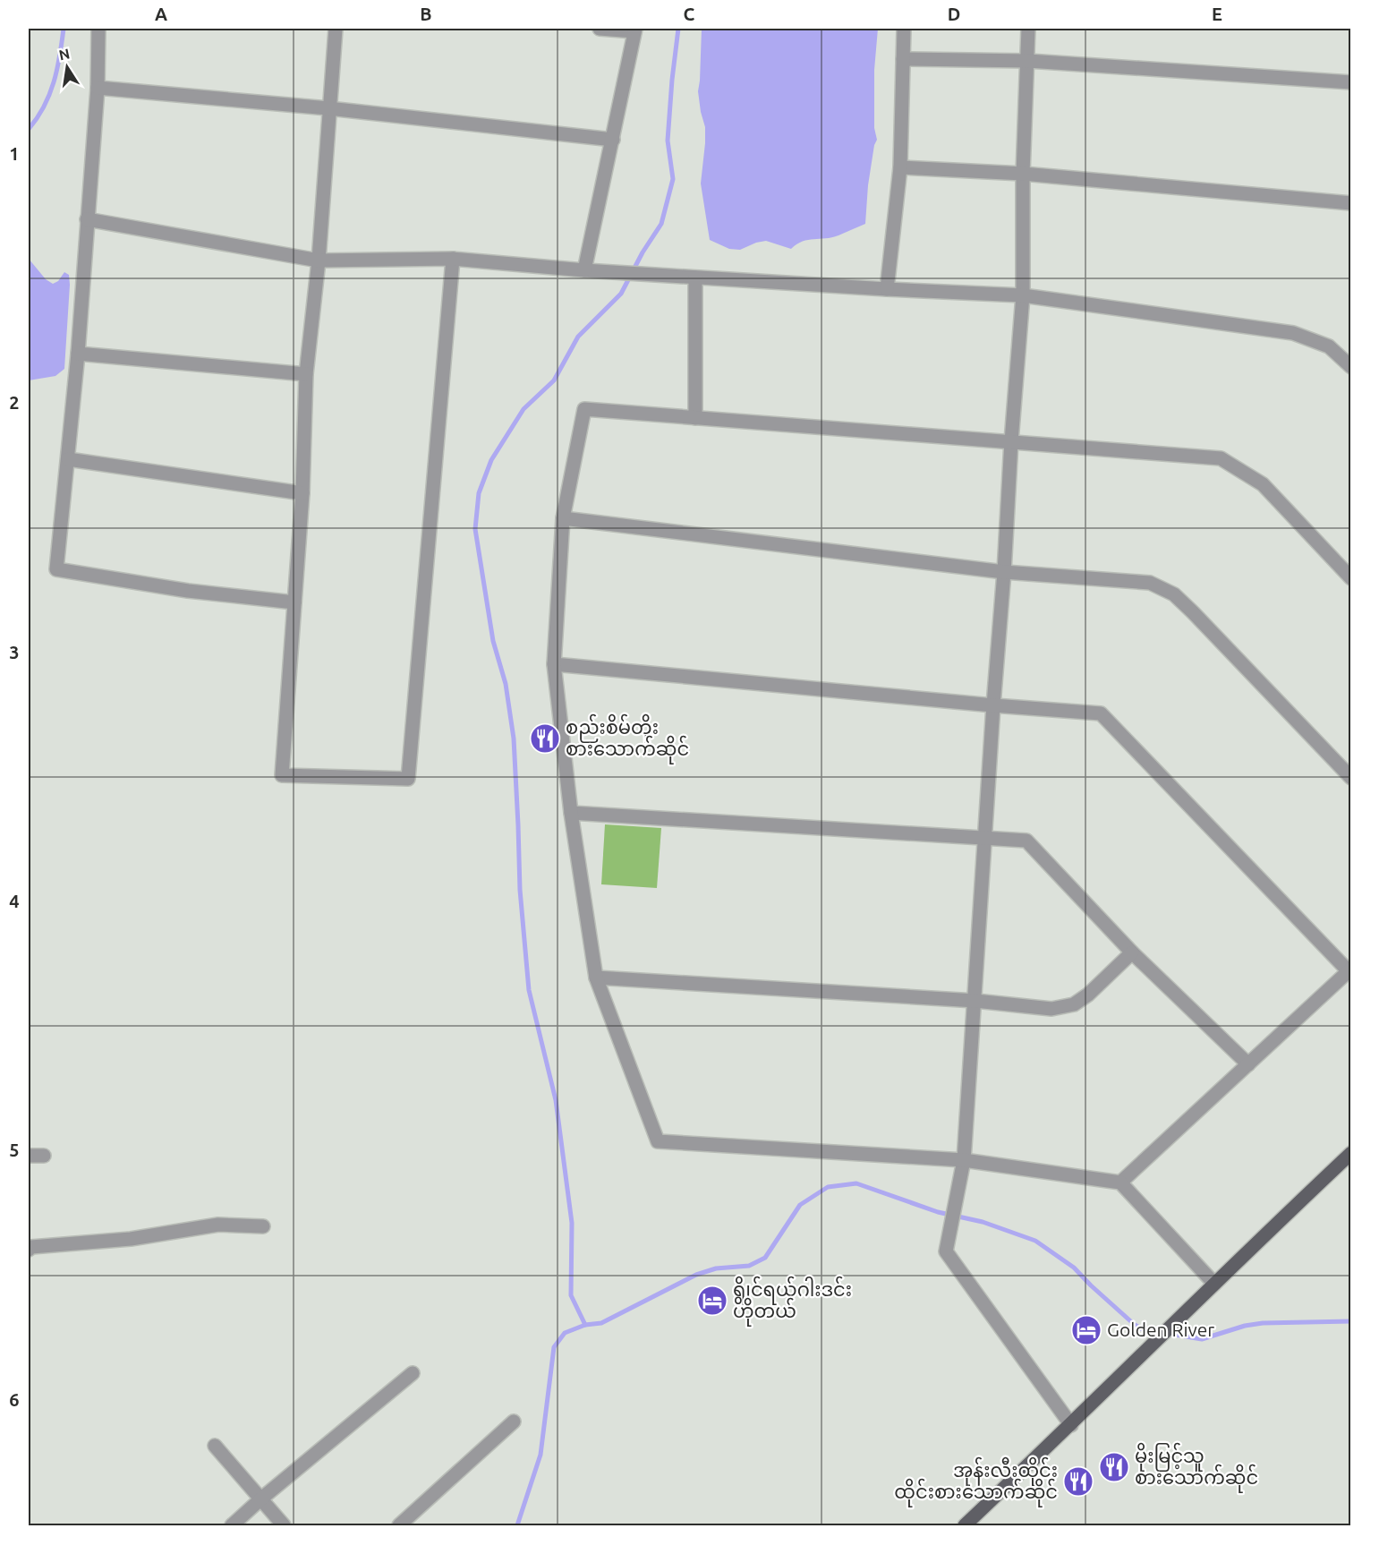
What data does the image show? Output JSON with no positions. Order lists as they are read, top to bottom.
{
  "places": {
    "restaurant": ["စည်းစိမ်တိုး စားသောက်ဆိုင်", "မိုးမြင့်သူ စားသောက်ဆိုင်", "အုန်းလီးထိုင်း ထိုင်းစားသောက်ဆိုင်"],
    "hotel": ["ရွိုင်ရယ်ဂါးဒင်း ဟိုတယ်", "Golden River"]
  },
  "north": "top",
  "grid": {
    "columns": [
      "A",
      "B",
      "C",
      "D",
      "E"
    ],
    "rows": [
      "1",
      "2",
      "3",
      "4",
      "5",
      "6"
    ]
  }
}
